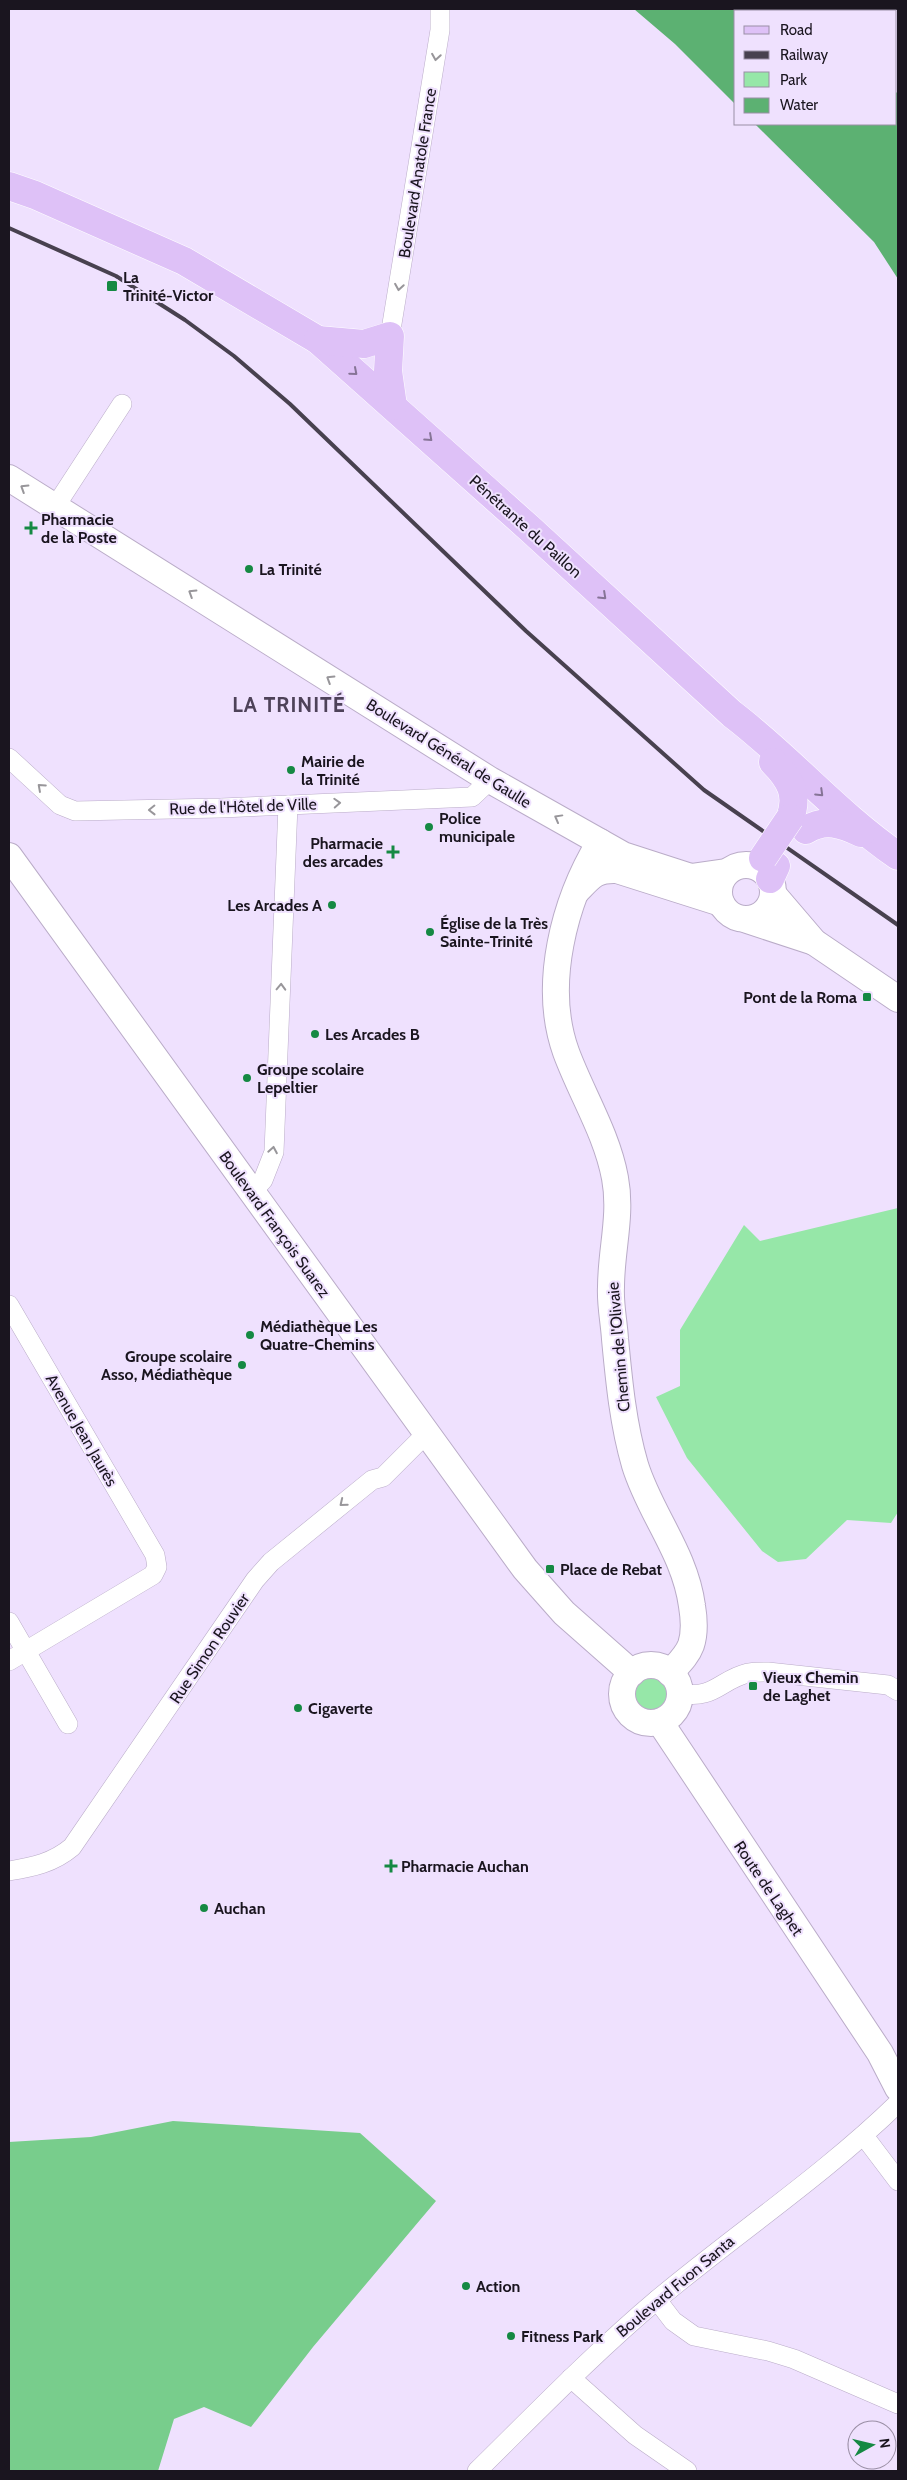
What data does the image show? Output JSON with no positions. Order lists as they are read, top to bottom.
{
  "streets": {
    "main road": ["Pénétrante du Paillon"],
    "street": [
      "Boulevard Anatole France",
      "Boulevard Général de Gaulle",
      "Rue de l'Hôtel de Ville",
      "Boulevard François Suarez",
      "Chemin de l'Olivaie",
      "Avenue Jean Jaurès",
      "Rue Simon Rouvier",
      "Route de Laghet",
      "Boulevard Fuon Santa"
    ]
  },
  "crossings": [
    ["Boulevard Général de Gaulle", "Rue de l'Hôtel de Ville"],
    ["Boulevard Général de Gaulle", "Chemin de l'Olivaie"],
    ["Boulevard François Suarez", "Chemin de l'Olivaie"],
    ["Boulevard François Suarez", "Rue Simon Rouvier"],
    ["Boulevard François Suarez", "Route de Laghet"],
    ["Chemin de l'Olivaie", "Route de Laghet"]
  ],
  "one_way": [
    "Boulevard Anatole France",
    "Pénétrante du Paillon",
    "Boulevard Général de Gaulle",
    "Rue Simon Rouvier"
  ],
  "districts": ["LA TRINITÉ"],
  "places": {
    "transit": [
      "La Trinité-Victor",
      "Pont de la Roma",
      "Place de Rebat",
      "Vieux Chemin de Laghet"
    ],
    "health": ["Pharmacie de la Poste", "Pharmacie des arcades", "Pharmacie Auchan"],
    "other": [
      "La Trinité",
      "Mairie de la Trinité",
      "Police municipale",
      "Les Arcades A",
      "Église de la Très Sainte-Trinité",
      "Les Arcades B",
      "Groupe scolaire Lepeltier",
      "Médiathèque Les Quatre-Chemins",
      "Groupe scolaire Asso, Médiathèque",
      "Cigaverte",
      "Auchan",
      "Action",
      "Fitness Park"
    ]
  },
  "legend": [
    "Road",
    "Railway",
    "Park",
    "Water"
  ],
  "north": "right"
}
